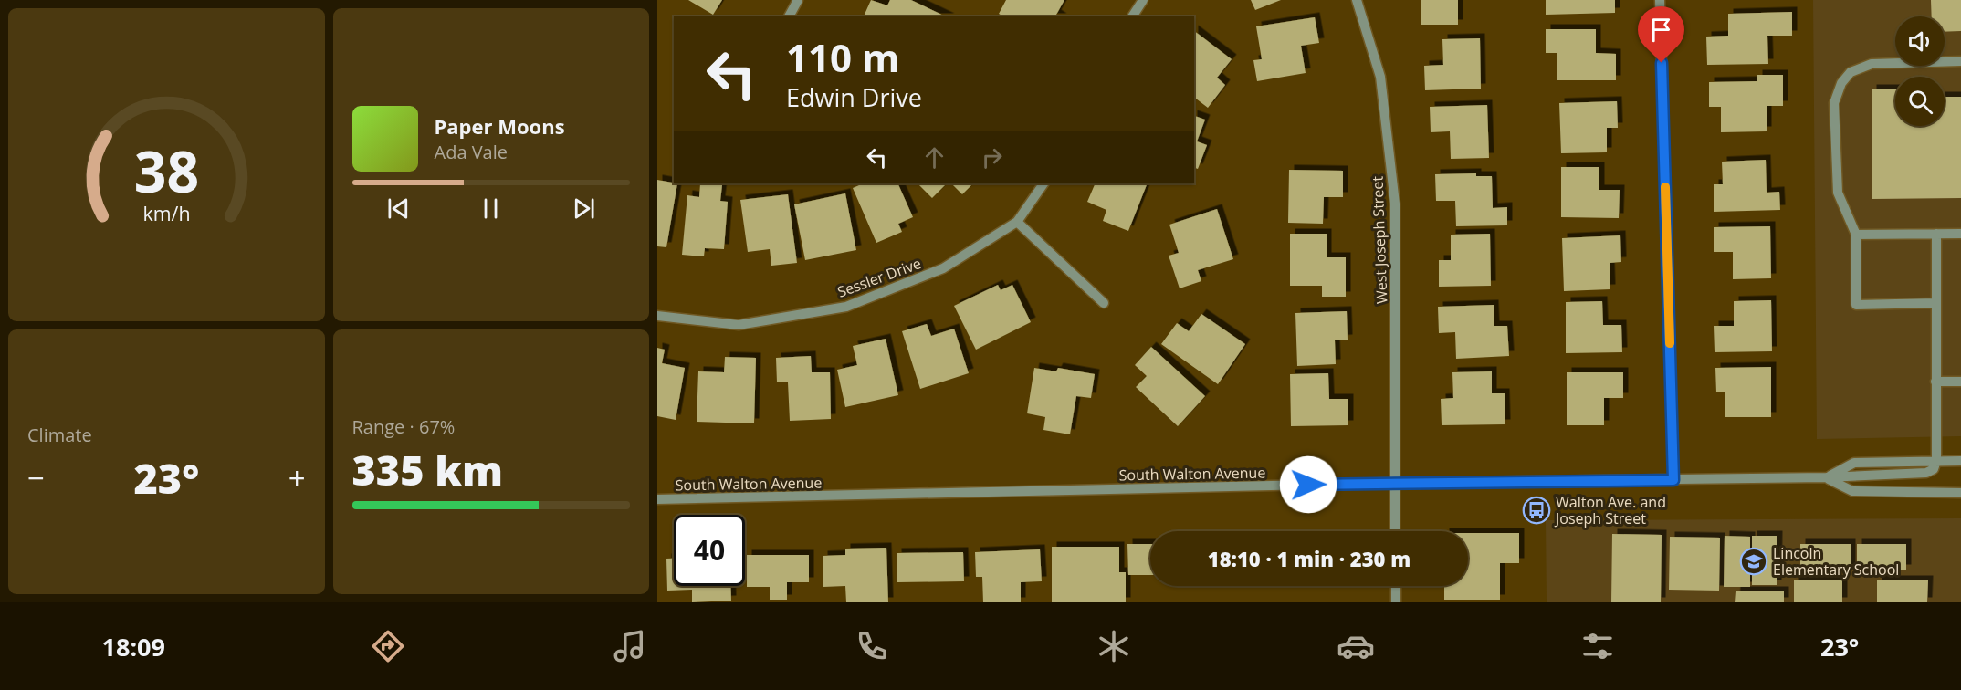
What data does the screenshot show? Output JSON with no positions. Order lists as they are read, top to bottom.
{
  "streets": {
    "street": ["West Joseph Street", "Sessler Drive", "South Walton Avenue"]
  },
  "crossings": [
    ["West Joseph Street", "South Walton Avenue"]
  ],
  "places": {
    "bus stop": ["Walton Ave. and Joseph Street"],
    "school or university": ["Lincoln Elementary School"]
  },
  "page": {
    "turn": ["110 m", "Edwin Drive"],
    "song": ["Paper Moons", "Ada Vale"],
    "tile": [
      "Climate",
      ["Range · 67%", "335 km"]
    ],
    "heat": ["−", "23°", "+"],
    "limit": "40",
    "trip": "18:10 · 1 min · 230 m",
    "tabs": ["18:09", "23°"],
    "gauge": ["38", "km/h"]
  }
}
